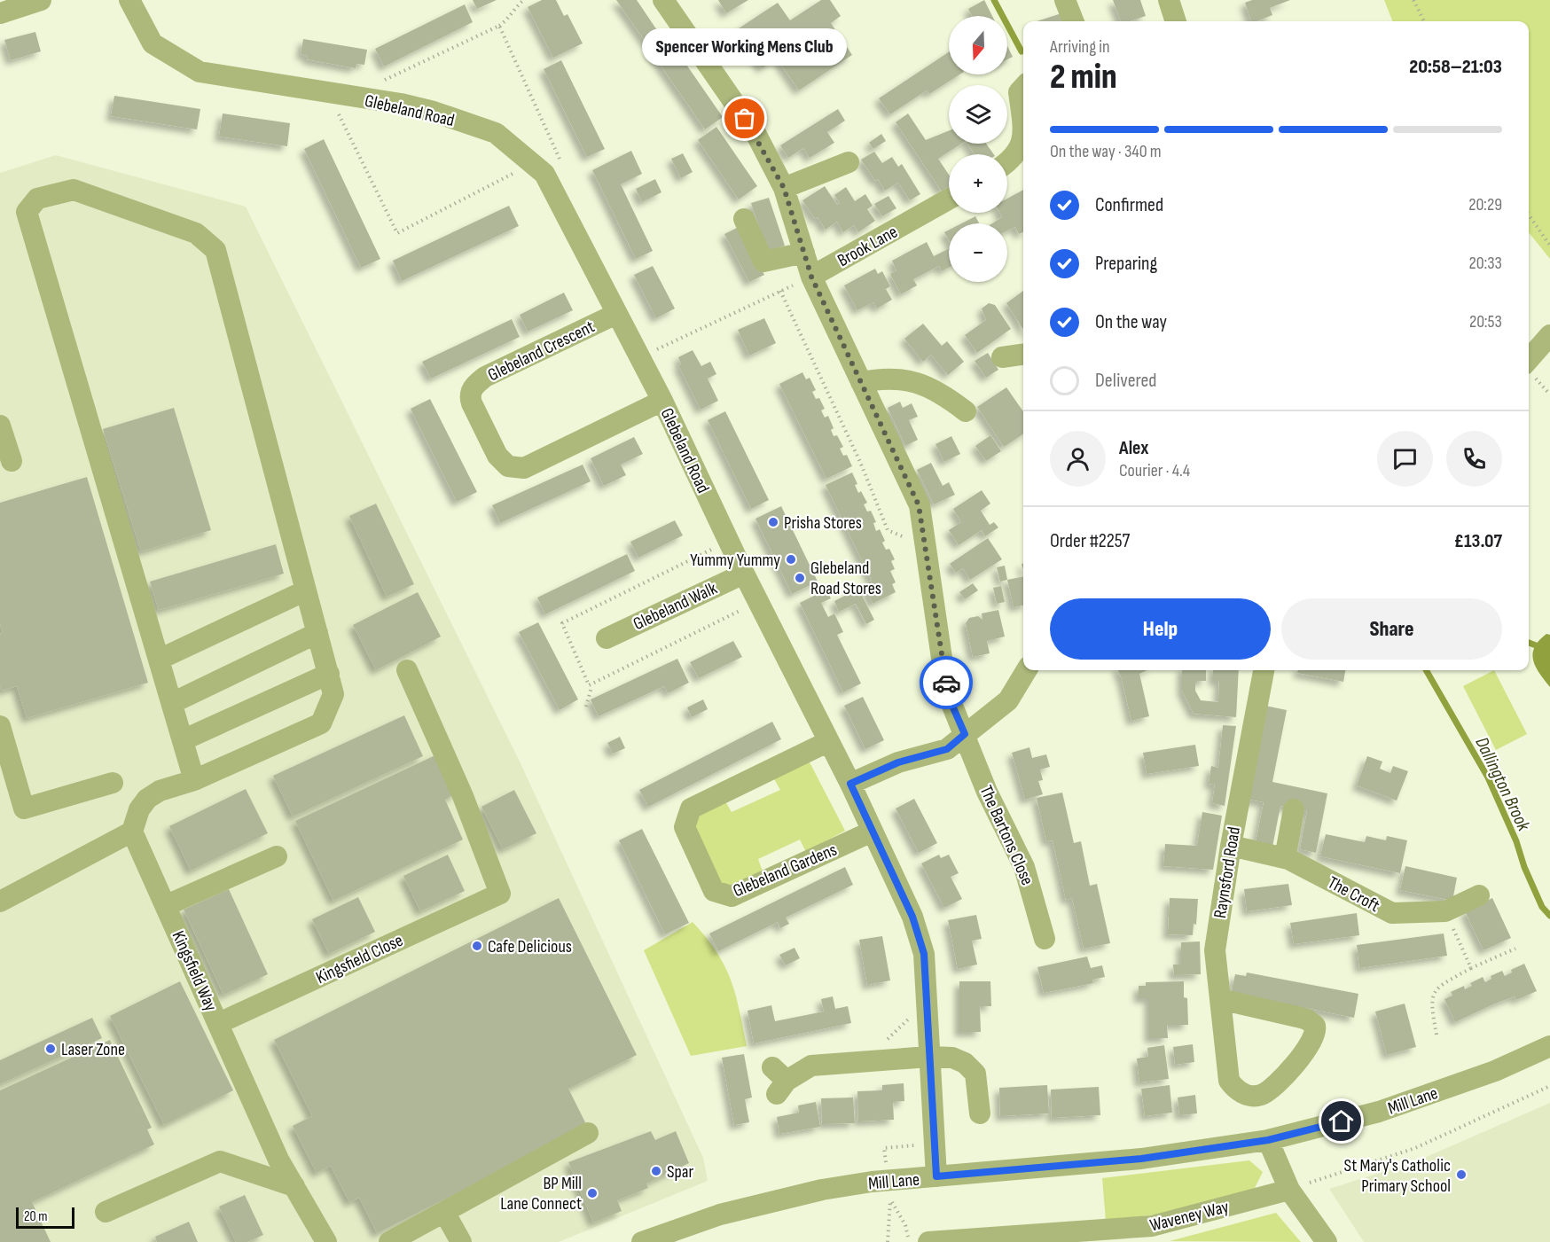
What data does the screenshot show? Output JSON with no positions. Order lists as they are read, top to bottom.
{
  "streets": {
    "street": [
      "Glebeland Road",
      "Brook Lane",
      "Glebeland Crescent",
      "Glebeland Walk",
      "The Bartons Close",
      "Glebeland Gardens",
      "Raynsford Road",
      "The Croft",
      "Kingsfield Close",
      "Kingsfield Way",
      "Mill Lane",
      "Waveney Way"
    ]
  },
  "crossings": [
    ["Glebeland Road", "Glebeland Crescent"],
    ["Glebeland Road", "Glebeland Walk"],
    ["Glebeland Road", "Glebeland Gardens"],
    ["Glebeland Road", "Mill Lane"],
    ["Raynsford Road", "The Croft"],
    ["Kingsfield Close", "Kingsfield Way"]
  ],
  "water": ["Dallington Brook"],
  "places": [
    "Spencer Working Mens Club",
    "Prisha Stores",
    "Yummy Yummy",
    "Glebeland Road Stores",
    "Cafe Delicious",
    "Laser Zone",
    "Spar",
    "St Mary's Catholic Primary School",
    "BP Mill Lane Connect"
  ],
  "scale_bar": "20 m",
  "north": "bottom",
  "page": {
    "map_buttons": ["+", "−"],
    "heading": ["2 min", "Arriving in", "20:58–21:03"],
    "panel": [
      "Alex",
      "Courier · 4.4",
      "Order #2257",
      "£13.07"
    ],
    "bubble": "Spencer Working Mens Club",
    "bar": "On the way · 340 m",
    "list": [
      ["Confirmed", "20:29"],
      ["Preparing", "20:33"],
      ["On the way", "20:53"],
      "Delivered"
    ],
    "buttons": ["Help", "Share"],
    "scale": "20 m"
  }
}
